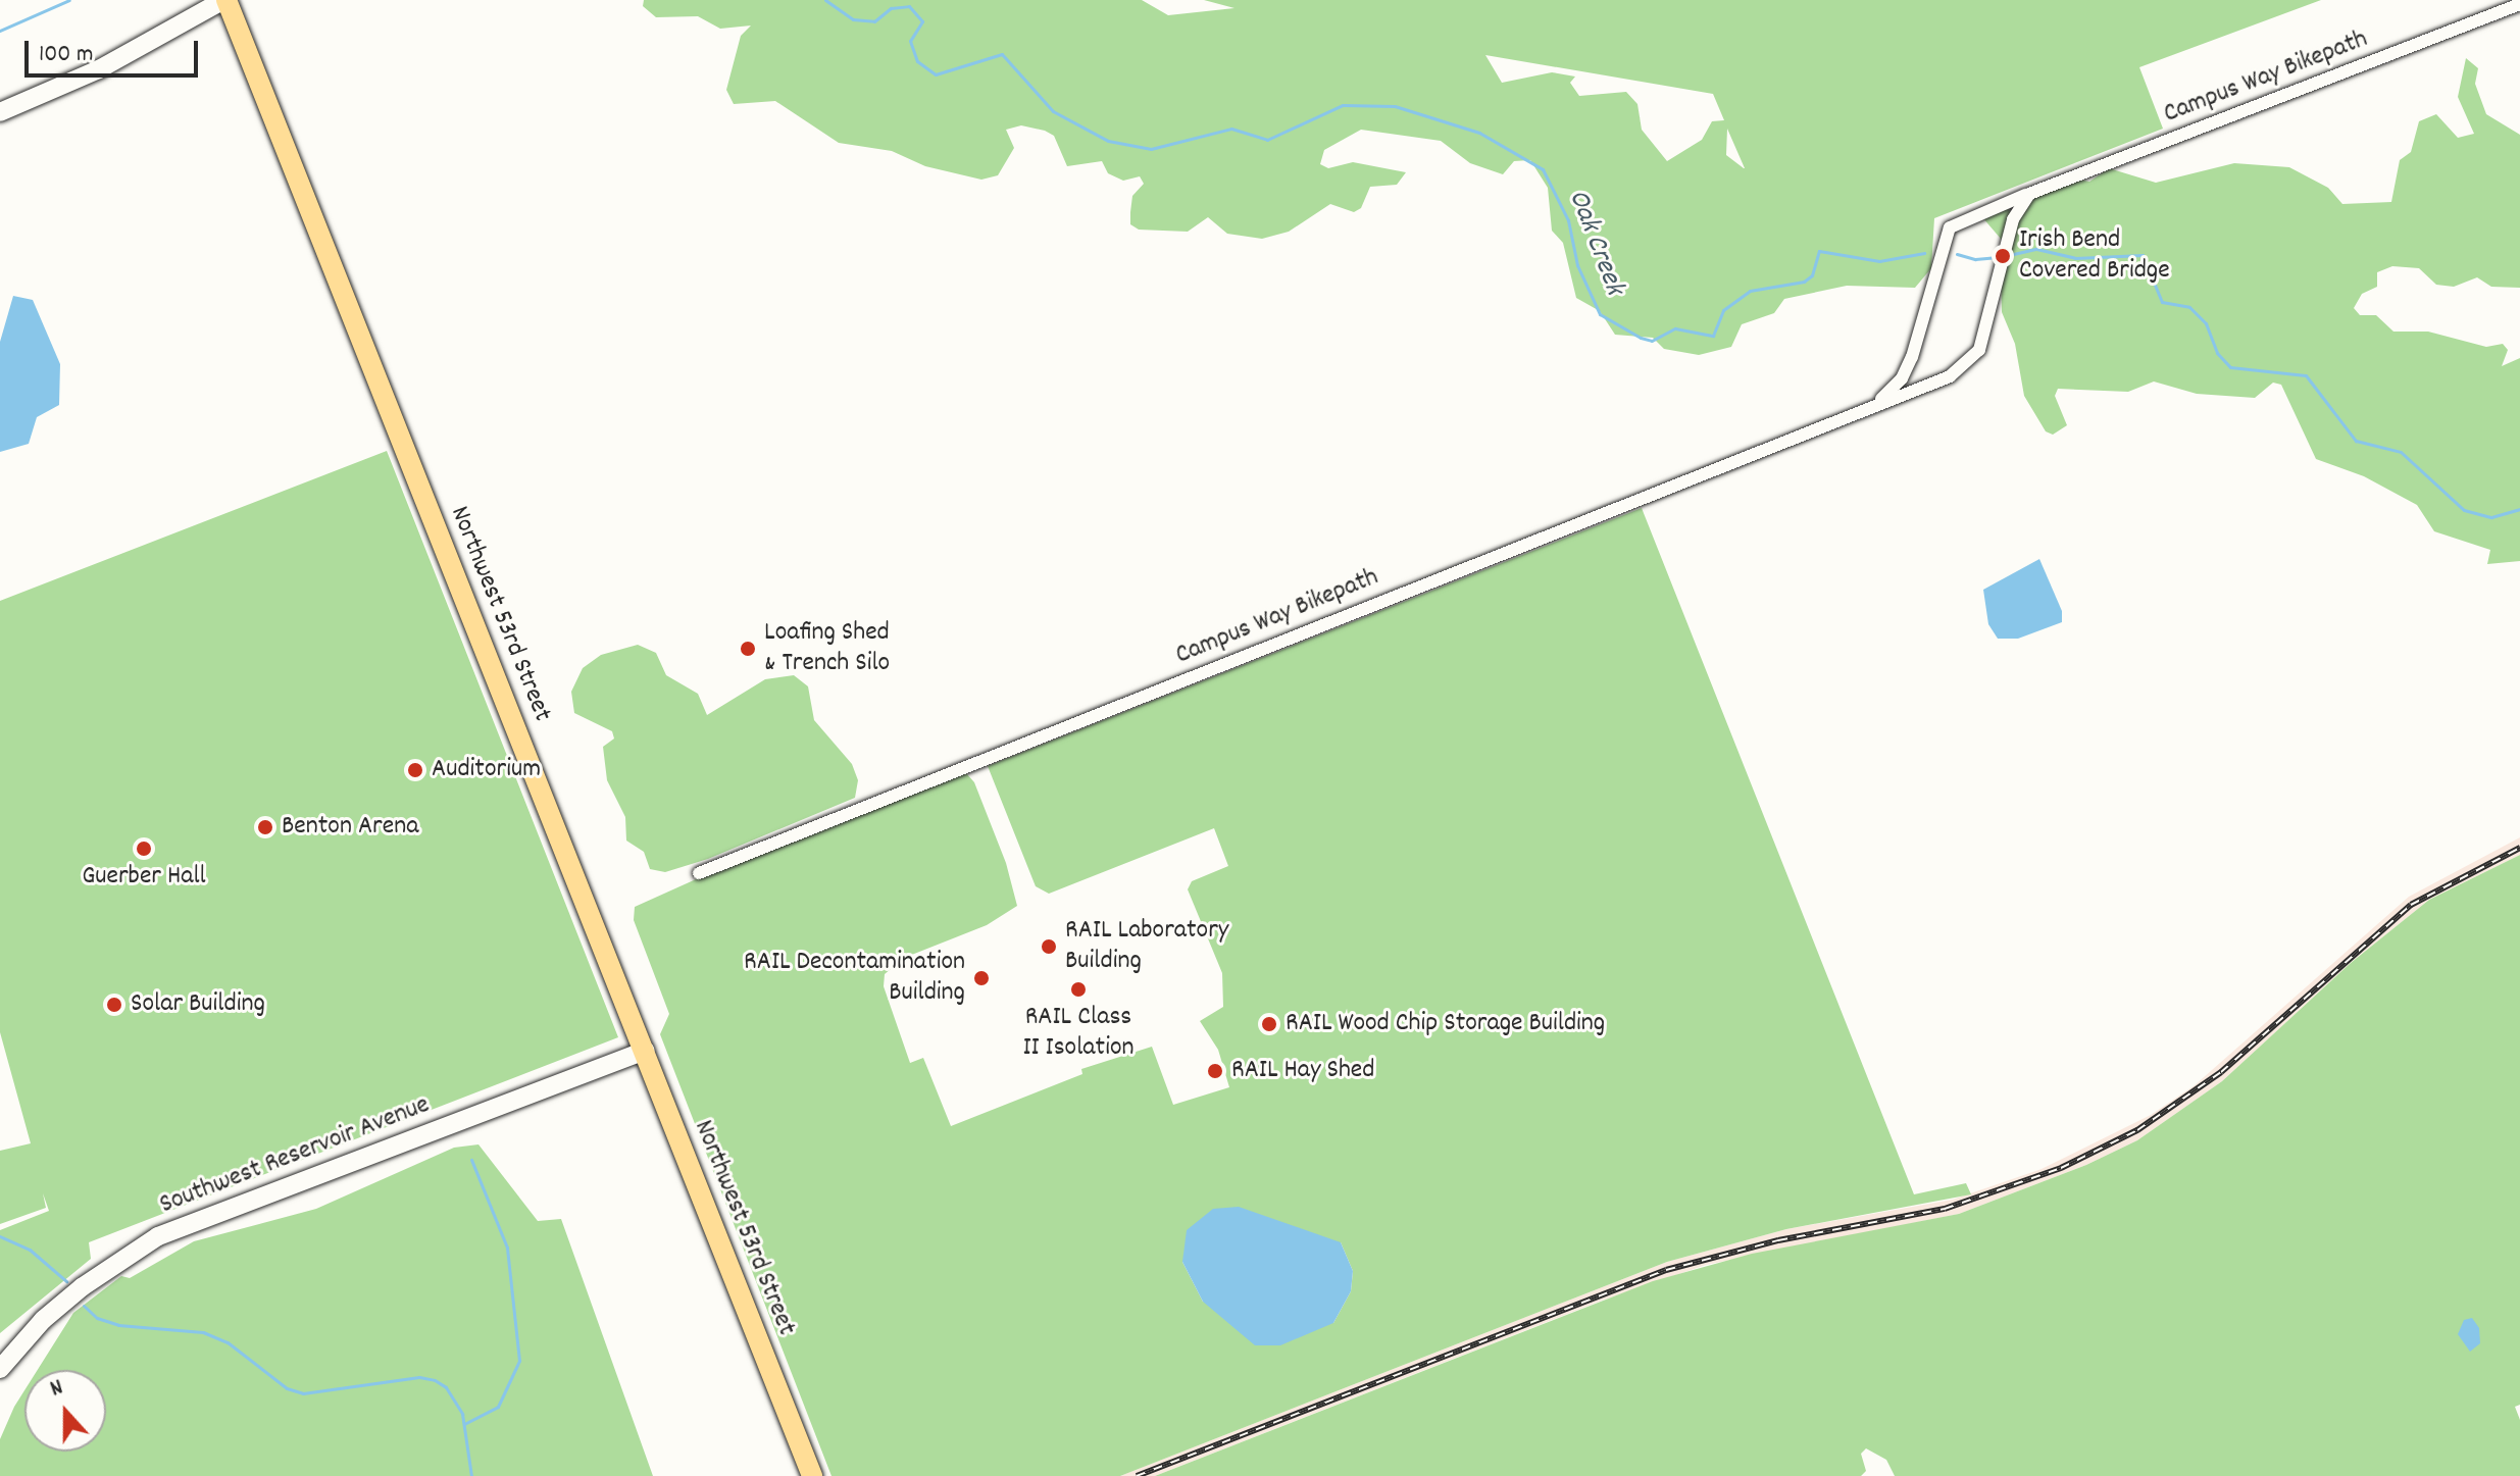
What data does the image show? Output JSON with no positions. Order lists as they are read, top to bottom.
{
  "streets": {
    "main road": ["Northwest 53rd Street", "Southwest Reservoir Avenue"],
    "street": ["Campus Way Bikepath"]
  },
  "crossings": [
    ["Northwest 53rd Street", "Southwest Reservoir Avenue"]
  ],
  "water": ["Oak Creek"],
  "places": [
    "Irish Bend Covered Bridge",
    "Loafing Shed & Trench Silo",
    "Auditorium",
    "Benton Arena",
    "Guerber Hall",
    "RAIL Laboratory Building",
    "RAIL Decontamination Building",
    "RAIL Class II Isolation",
    "Solar Building",
    "RAIL Wood Chip Storage Building",
    "RAIL Hay Shed"
  ],
  "scale_bar": "100 m",
  "north": "top"
}
